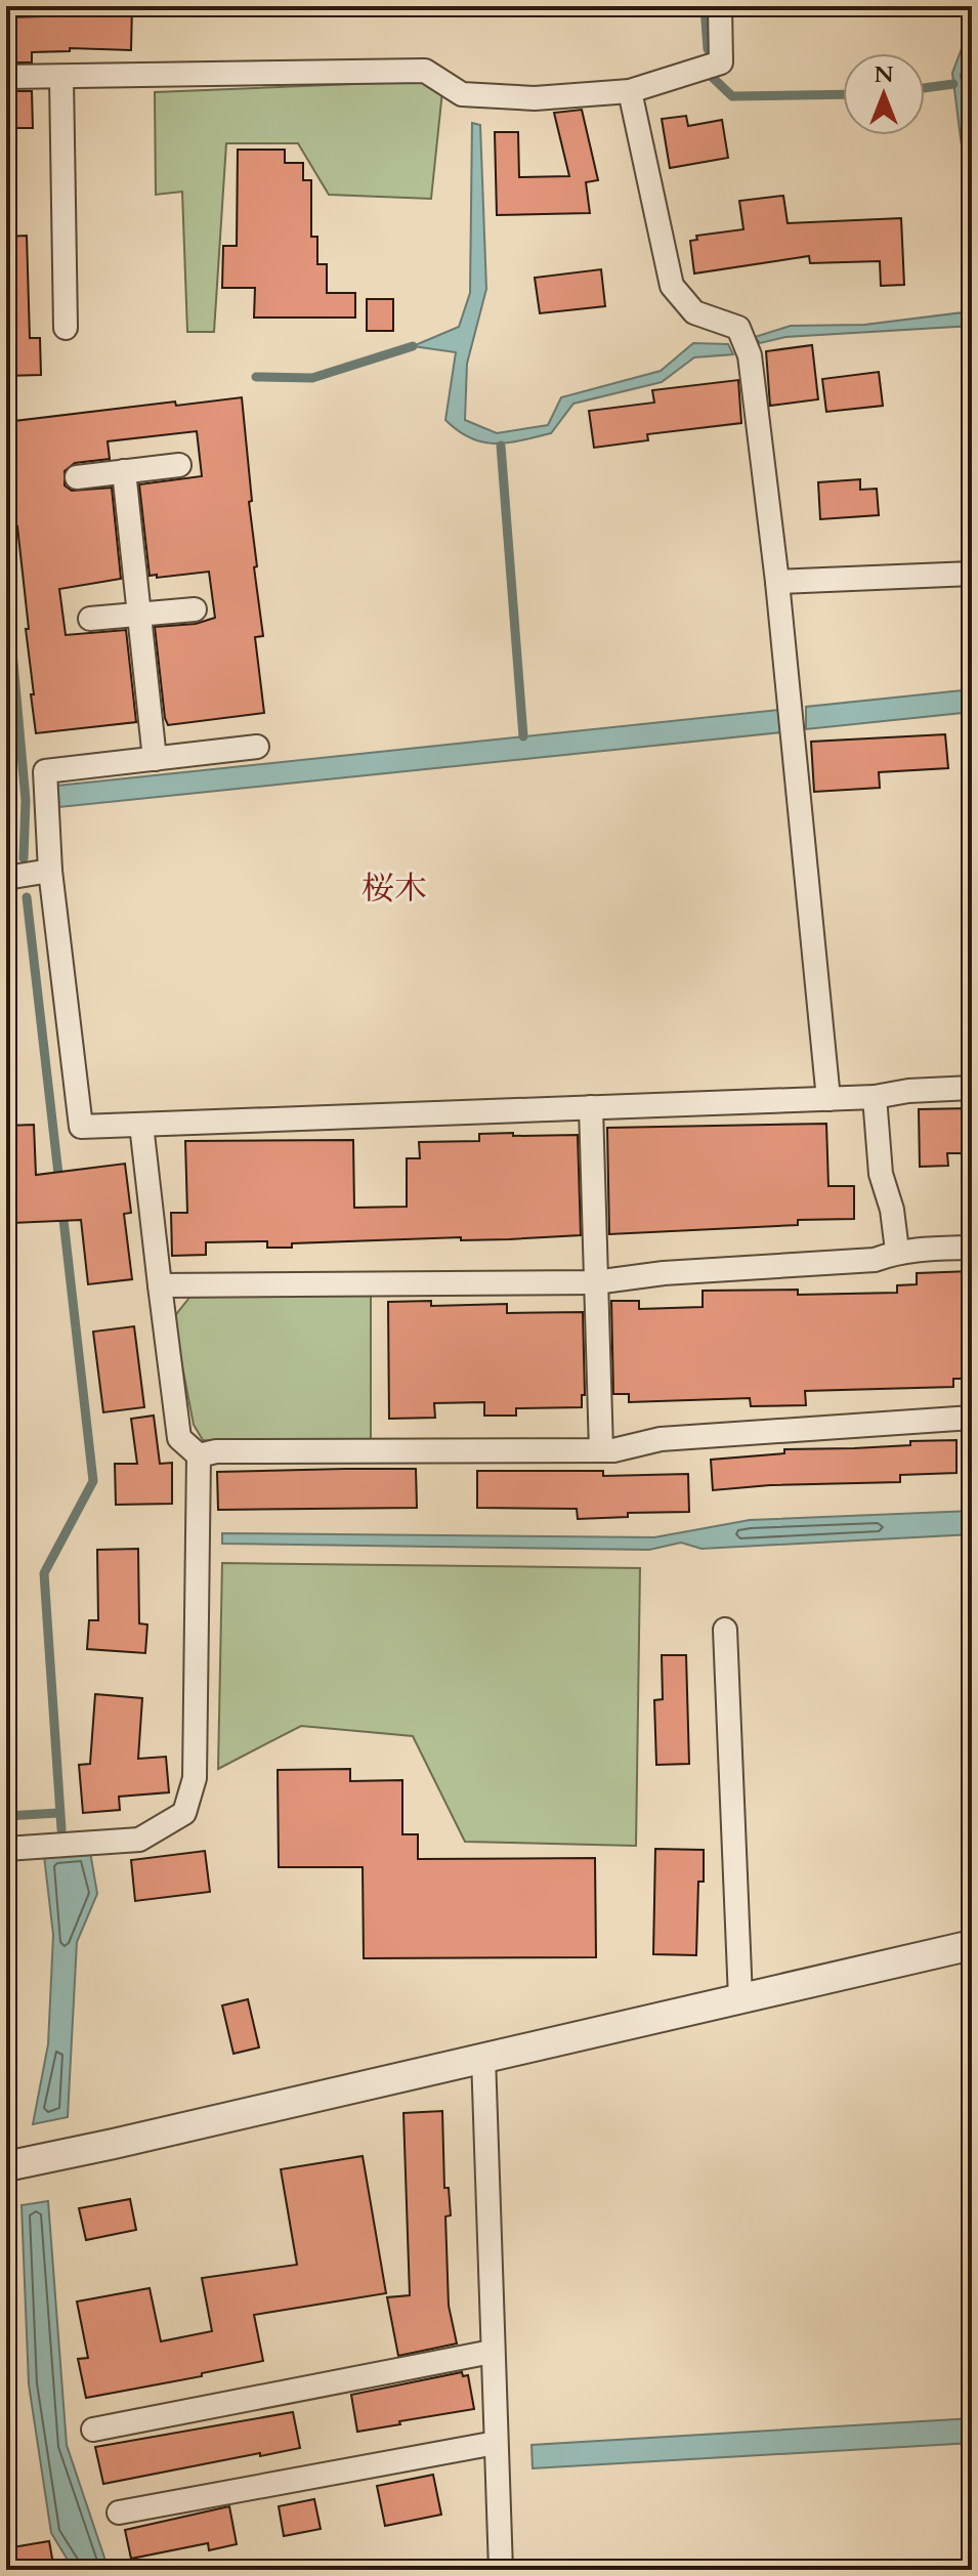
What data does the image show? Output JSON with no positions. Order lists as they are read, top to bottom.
{
  "districts": ["桜木"],
  "north": "top"
}
